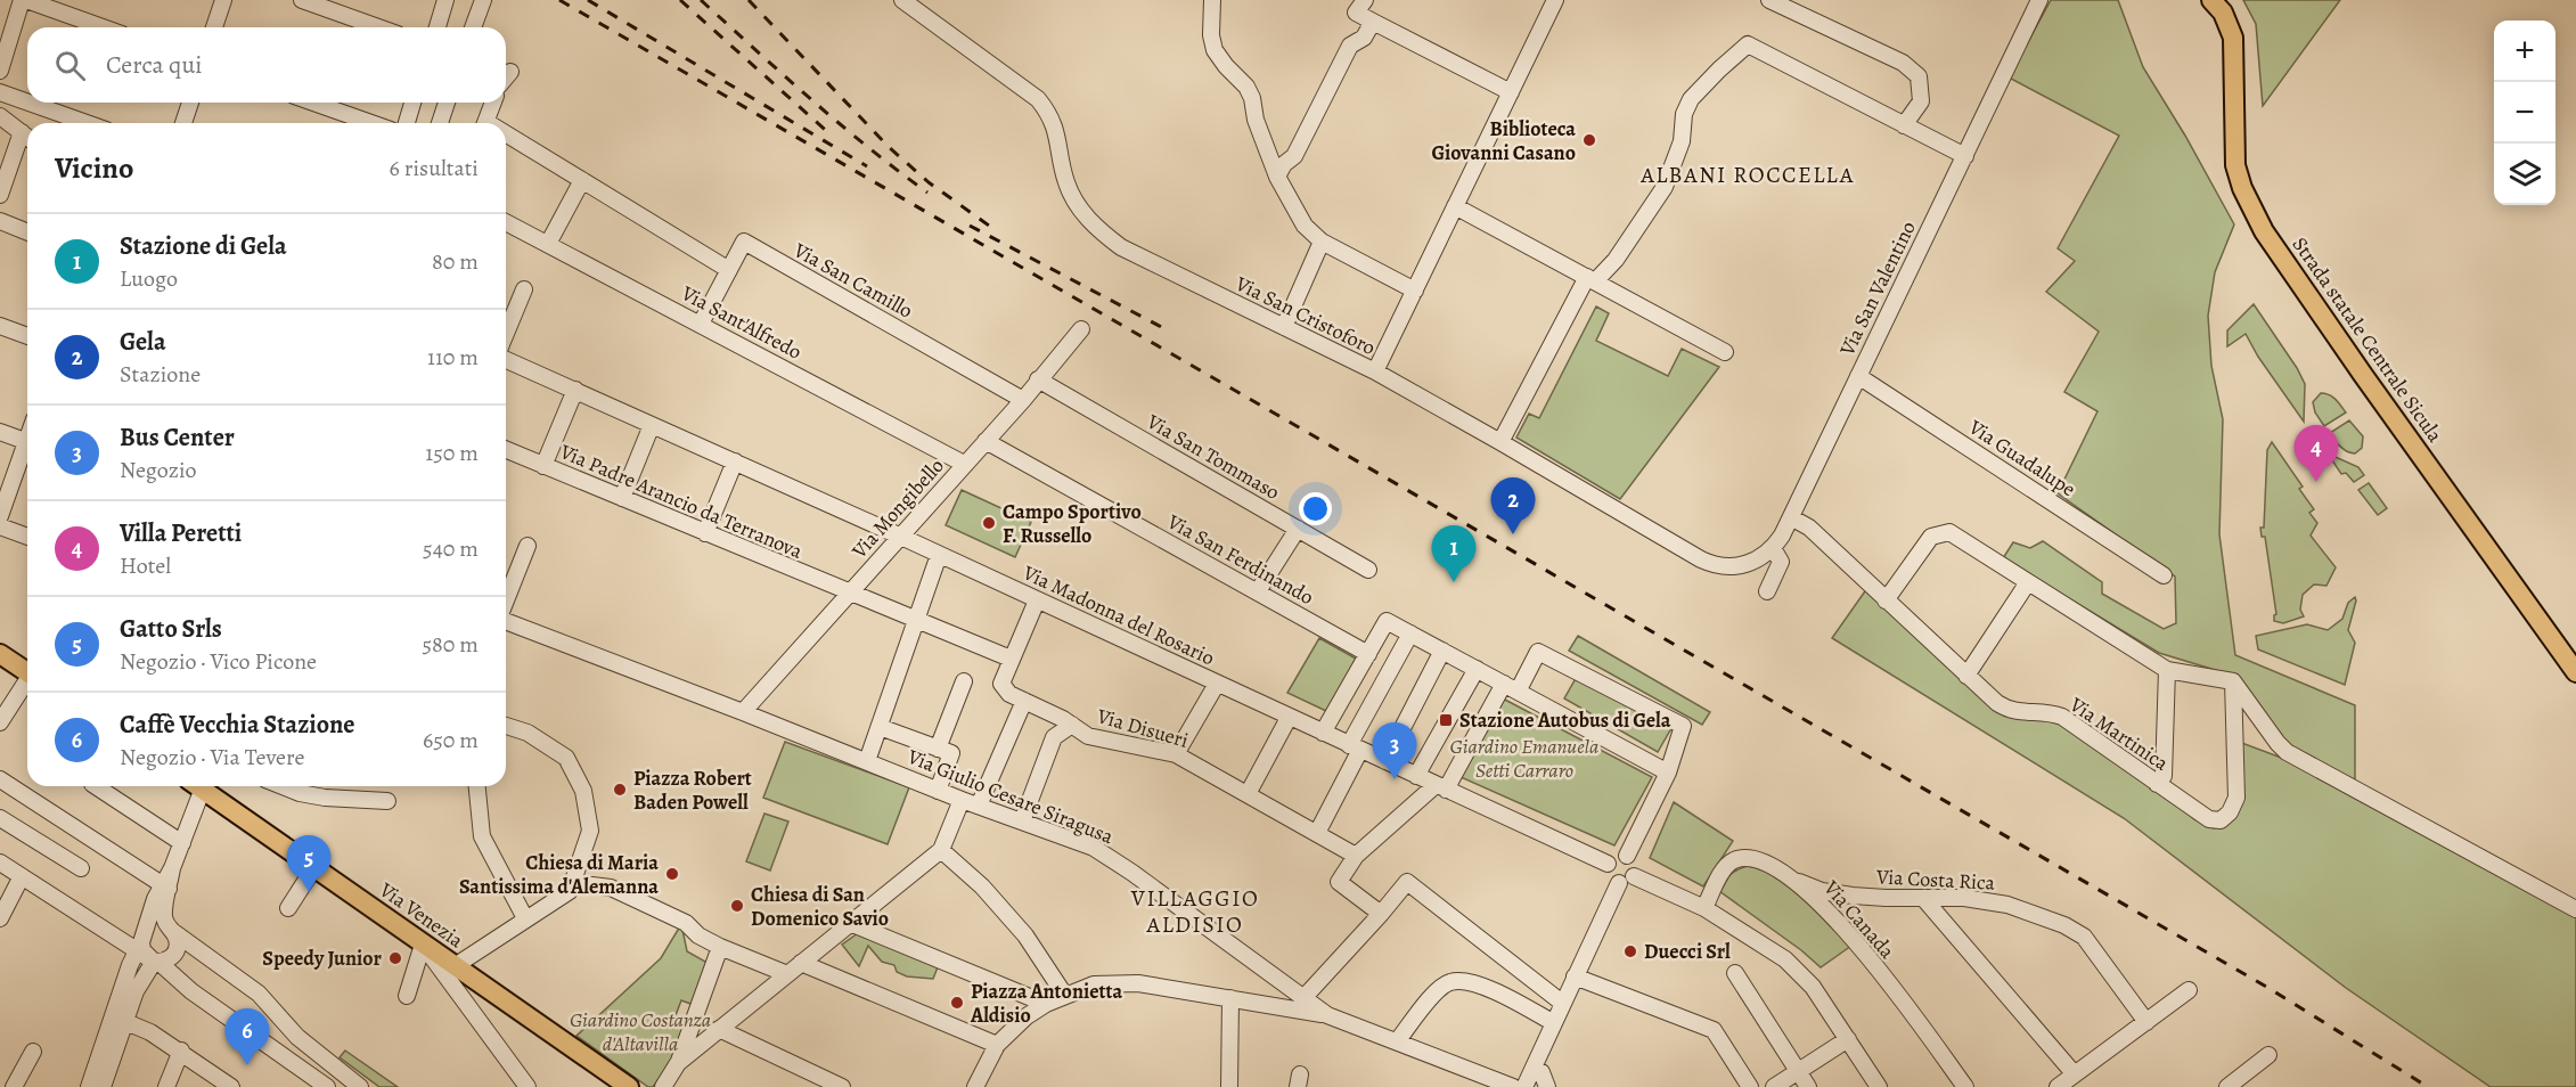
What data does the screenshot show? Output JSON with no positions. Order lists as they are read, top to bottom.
{
  "streets": {
    "main road": ["Strada statale Centrale Sicula", "Via Venezia"],
    "street": [
      "Via San Camillo",
      "Via San Valentino",
      "Via San Cristoforo",
      "Via Sant'Alfredo",
      "Via San Tommaso",
      "Via Guadalupe",
      "Via Padre Arancio da Terranova",
      "Via Mongibello",
      "Via San Ferdinando",
      "Via Madonna del Rosario",
      "Via Disueri",
      "Via Martinica",
      "Via Giulio Cesare Siragusa",
      "Via Costa Rica",
      "Via Canada"
    ]
  },
  "crossings": [
    ["Via San Camillo", "Via Sant'Alfredo"],
    ["Via San Camillo", "Via Mongibello"],
    ["Via San Valentino", "Via San Cristoforo"],
    ["Via San Valentino", "Via Guadalupe"],
    ["Via San Valentino", "Via Martinica"],
    ["Via Sant'Alfredo", "Via Mongibello"],
    ["Via San Tommaso", "Via Mongibello"],
    ["Via Padre Arancio da Terranova", "Via Mongibello"],
    ["Via Padre Arancio da Terranova", "Via Disueri"],
    ["Via Mongibello", "Via San Ferdinando"],
    ["Via Mongibello", "Via Madonna del Rosario"],
    ["Via Mongibello", "Via Giulio Cesare Siragusa"],
    ["Via Madonna del Rosario", "Via Disueri"],
    ["Via Costa Rica", "Via Canada"]
  ],
  "districts": ["ALBANI ROCCELLA", "VILLAGGIO ALDISIO"],
  "parks": ["Giardino Emanuela Setti Carraro", "Giardino Costanza d'Altavilla"],
  "places": {
    "other": [
      "Biblioteca Giovanni Casano",
      "Campo Sportivo F. Russello",
      "Piazza Robert Baden Powell",
      "Chiesa di Maria Santissima d'Alemanna",
      "Chiesa di San Domenico Savio",
      "Duecci Srl",
      "Speedy Junior",
      "Piazza Antonietta Aldisio"
    ],
    "transit": ["Stazione Autobus di Gela"]
  },
  "page": {
    "map_buttons": ["+", "−"],
    "search": "Cerca qui",
    "heading": ["Vicino", "6 risultati"],
    "list": [
      {
        "mark": "1",
        "name": "Stazione di Gela",
        "note": "Luogo",
        "value": "80 m"
      },
      {
        "mark": "2",
        "name": "Gela",
        "note": "Stazione",
        "value": "110 m"
      },
      {
        "mark": "3",
        "name": "Bus Center",
        "note": "Negozio",
        "value": "150 m"
      },
      {
        "mark": "4",
        "name": "Villa Peretti",
        "note": "Hotel",
        "value": "540 m"
      },
      {
        "mark": "5",
        "name": "Gatto Srls",
        "note": "Negozio · Vico Picone",
        "value": "580 m"
      },
      {
        "mark": "6",
        "name": "Caffè Vecchia Stazione",
        "note": "Negozio · Via Tevere",
        "value": "650 m"
      }
    ],
    "pins": [
      "4",
      "2",
      "1",
      "3",
      "5",
      "6"
    ]
  }
}
